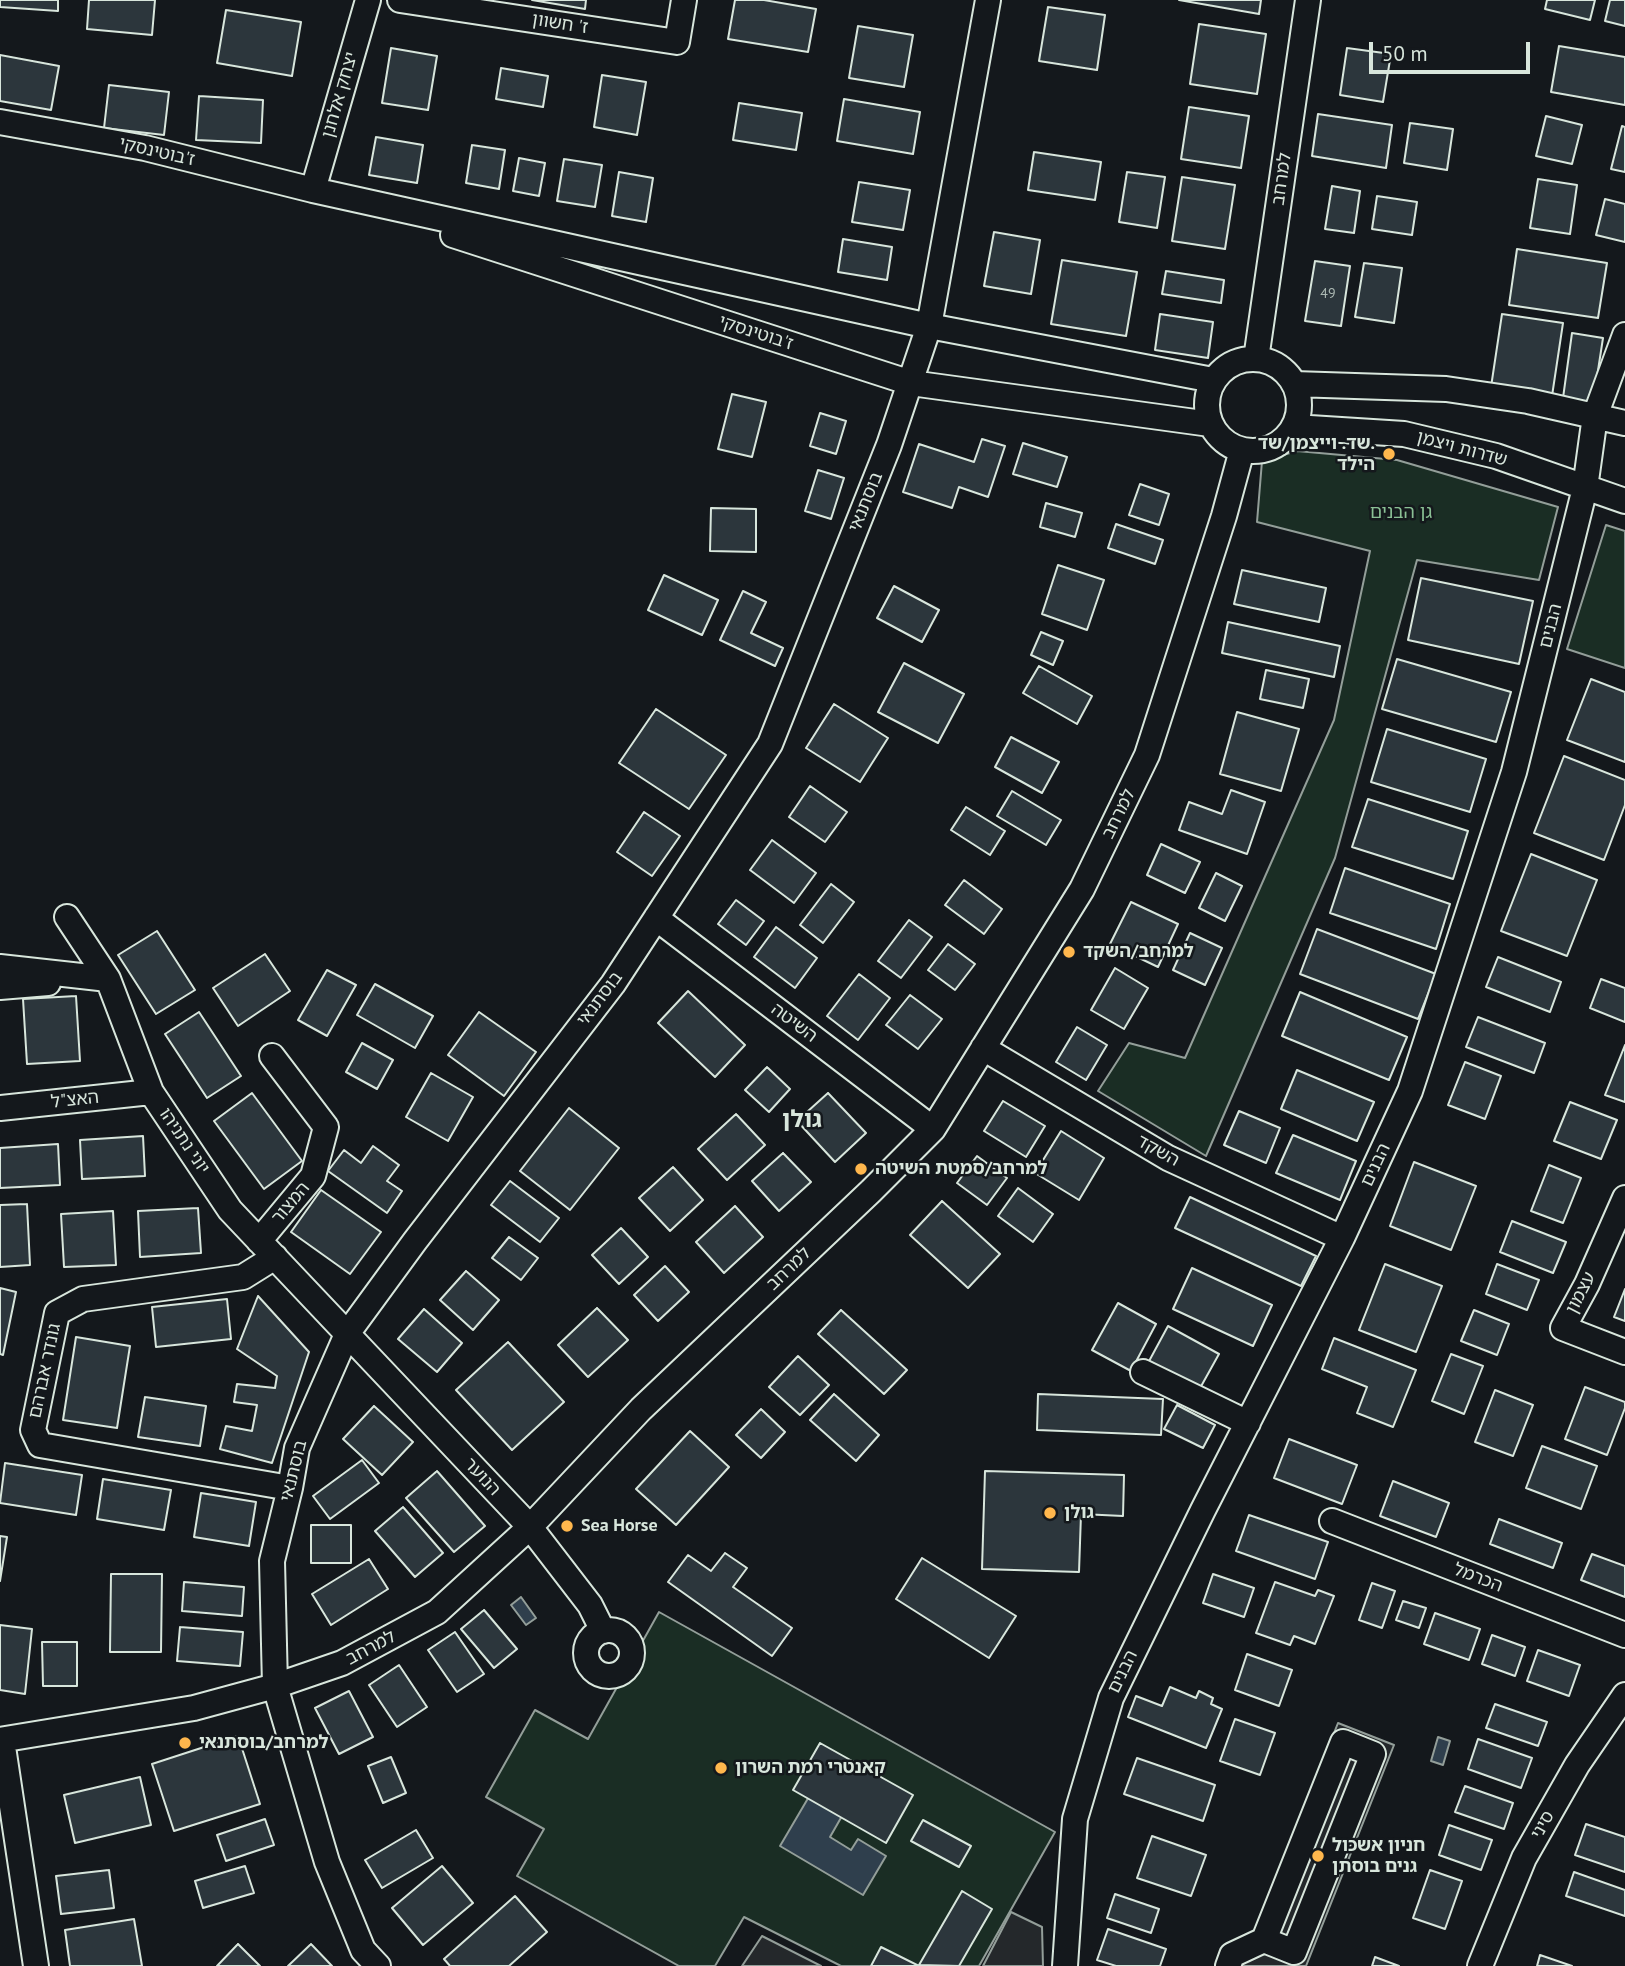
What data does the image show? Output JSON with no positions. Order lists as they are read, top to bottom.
{
  "streets": {
    "street": [
      "ז' חשוון",
      "יצחק אלחנן",
      "ז'בוטינסקי",
      "למרחב",
      "שדרות ויצמן",
      "בוסתנאי",
      "הבנים",
      "השיטה",
      "האצ\"ל",
      "יוני נתניהו",
      "השקד",
      "המצור",
      "עצמון",
      "גונדר אברהם",
      "הנוער",
      "הכרמל",
      "סיני"
    ]
  },
  "crossings": [
    ["יצחק אלחנן", "ז'בוטינסקי"],
    ["ז'בוטינסקי", "למרחב"],
    ["ז'בוטינסקי", "שדרות ויצמן"],
    ["ז'בוטינסקי", "בוסתנאי"],
    ["למרחב", "שדרות ויצמן"],
    ["למרחב", "בוסתנאי"],
    ["למרחב", "השיטה"],
    ["למרחב", "השקד"],
    ["למרחב", "הנוער"],
    ["שדרות ויצמן", "הבנים"],
    ["בוסתנאי", "השיטה"],
    ["בוסתנאי", "יוני נתניהו"],
    ["בוסתנאי", "גונדר אברהם"],
    ["בוסתנאי", "הנוער"],
    ["הבנים", "השקד"],
    ["האצ\"ל", "יוני נתניהו"],
    ["יוני נתניהו", "המצור"],
    ["יוני נתניהו", "גונדר אברהם"],
    ["יוני נתניהו", "הנוער"],
    ["המצור", "גונדר אברהם"]
  ],
  "districts": ["גולן"],
  "parks": ["גן הבנים"],
  "places": [
    "שד. וייצמן/שד. הילד",
    "למרחב/השקד",
    "למרחב/סמטת השיטה",
    "גולן",
    "Sea Horse",
    "למרחב/בוסתנאי",
    "קאנטרי רמת השרון",
    "חניון אשכול גנים בוסתן"
  ],
  "house_numbers": ["49"],
  "scale_bar": "50 m"
}
